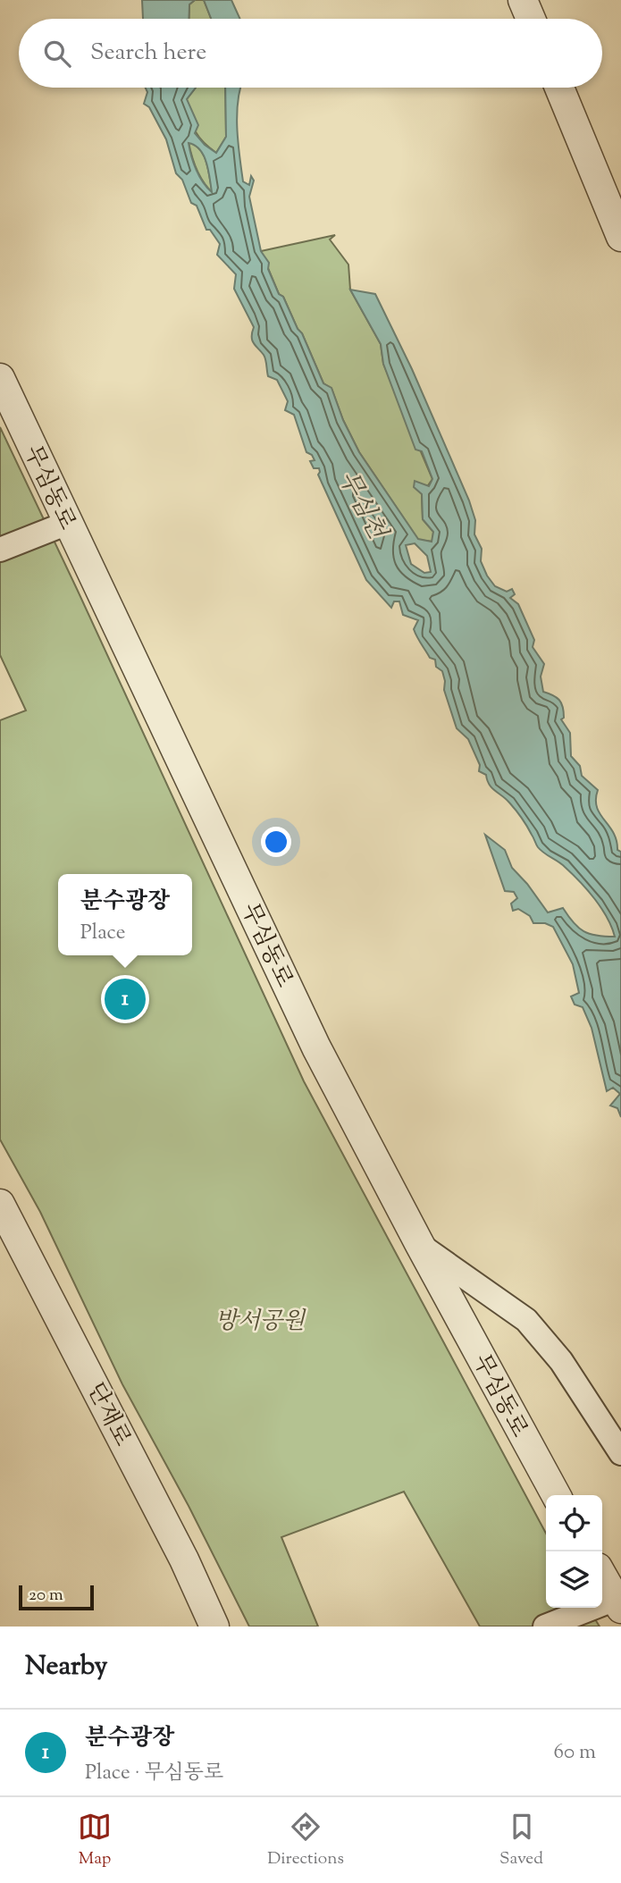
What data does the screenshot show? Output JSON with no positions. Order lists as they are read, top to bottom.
{
  "streets": {
    "street": ["무심동로", "단재로"]
  },
  "water": ["무심천"],
  "parks": ["방서공원"],
  "scale_bar": "20 m",
  "page": {
    "search": "Search here",
    "popup": ["분수광장", "Place"],
    "pins": "1",
    "scale": "20 m",
    "heading": "Nearby",
    "list": [
      {
        "mark": "1",
        "name": "분수광장",
        "note": "Place · 무심동로",
        "value": "60 m"
      }
    ],
    "nav": ["Map", "Directions", "Saved"]
  }
}
